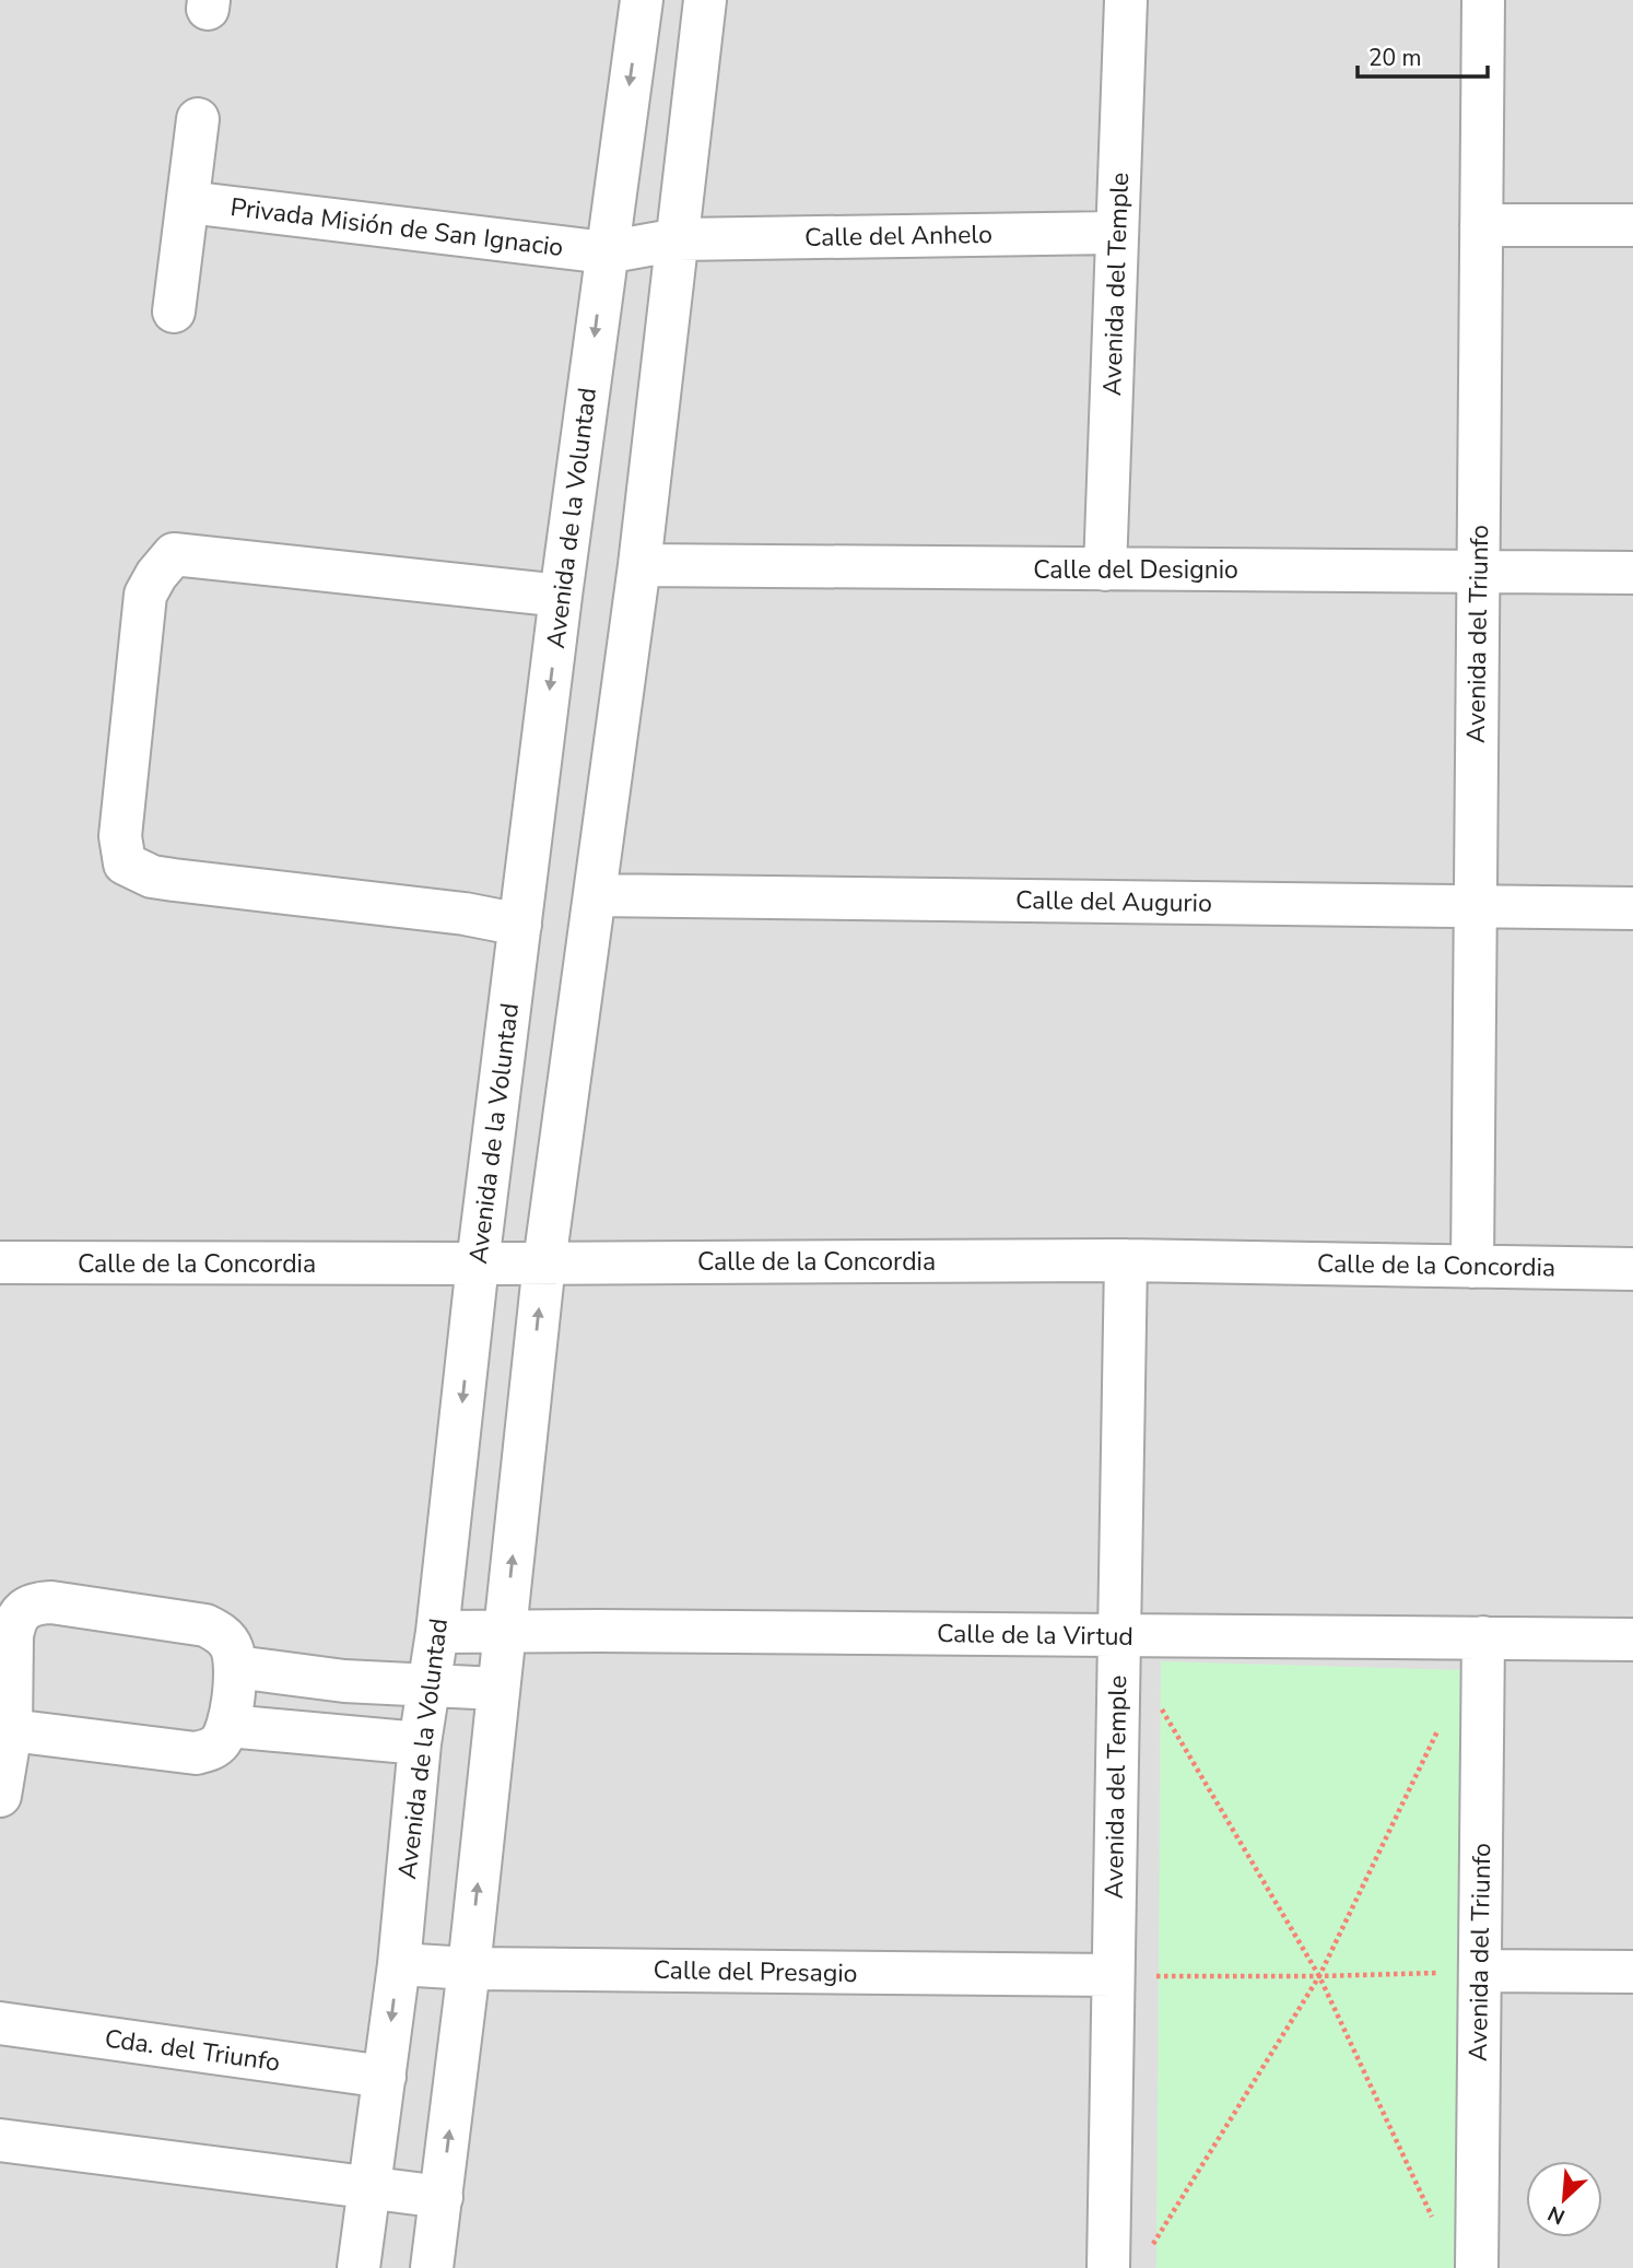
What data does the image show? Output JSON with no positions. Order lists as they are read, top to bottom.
{
  "streets": {
    "street": [
      "Privada Misión de San Ignacio",
      "Calle del Anhelo",
      "Avenida del Temple",
      "Avenida de la Voluntad",
      "Calle del Designio",
      "Avenida del Triunfo",
      "Calle del Augurio",
      "Calle de la Concordia",
      "Calle de la Virtud",
      "Calle del Presagio",
      "Cda. del Triunfo"
    ]
  },
  "crossings": [
    ["Privada Misión de San Ignacio", "Calle del Anhelo"],
    ["Privada Misión de San Ignacio", "Avenida de la Voluntad"],
    ["Calle del Anhelo", "Avenida del Temple"],
    ["Avenida del Temple", "Calle del Designio"],
    ["Avenida del Temple", "Calle de la Concordia"],
    ["Avenida del Temple", "Calle de la Virtud"],
    ["Avenida del Temple", "Calle del Presagio"],
    ["Avenida de la Voluntad", "Calle de la Concordia"],
    ["Avenida de la Voluntad", "Calle de la Virtud"],
    ["Avenida de la Voluntad", "Calle del Presagio"],
    ["Avenida de la Voluntad", "Cda. del Triunfo"],
    ["Calle del Designio", "Avenida del Triunfo"],
    ["Avenida del Triunfo", "Calle del Augurio"],
    ["Avenida del Triunfo", "Calle de la Concordia"],
    ["Avenida del Triunfo", "Calle de la Virtud"]
  ],
  "scale_bar": "20 m",
  "north": "bottom left"
}
